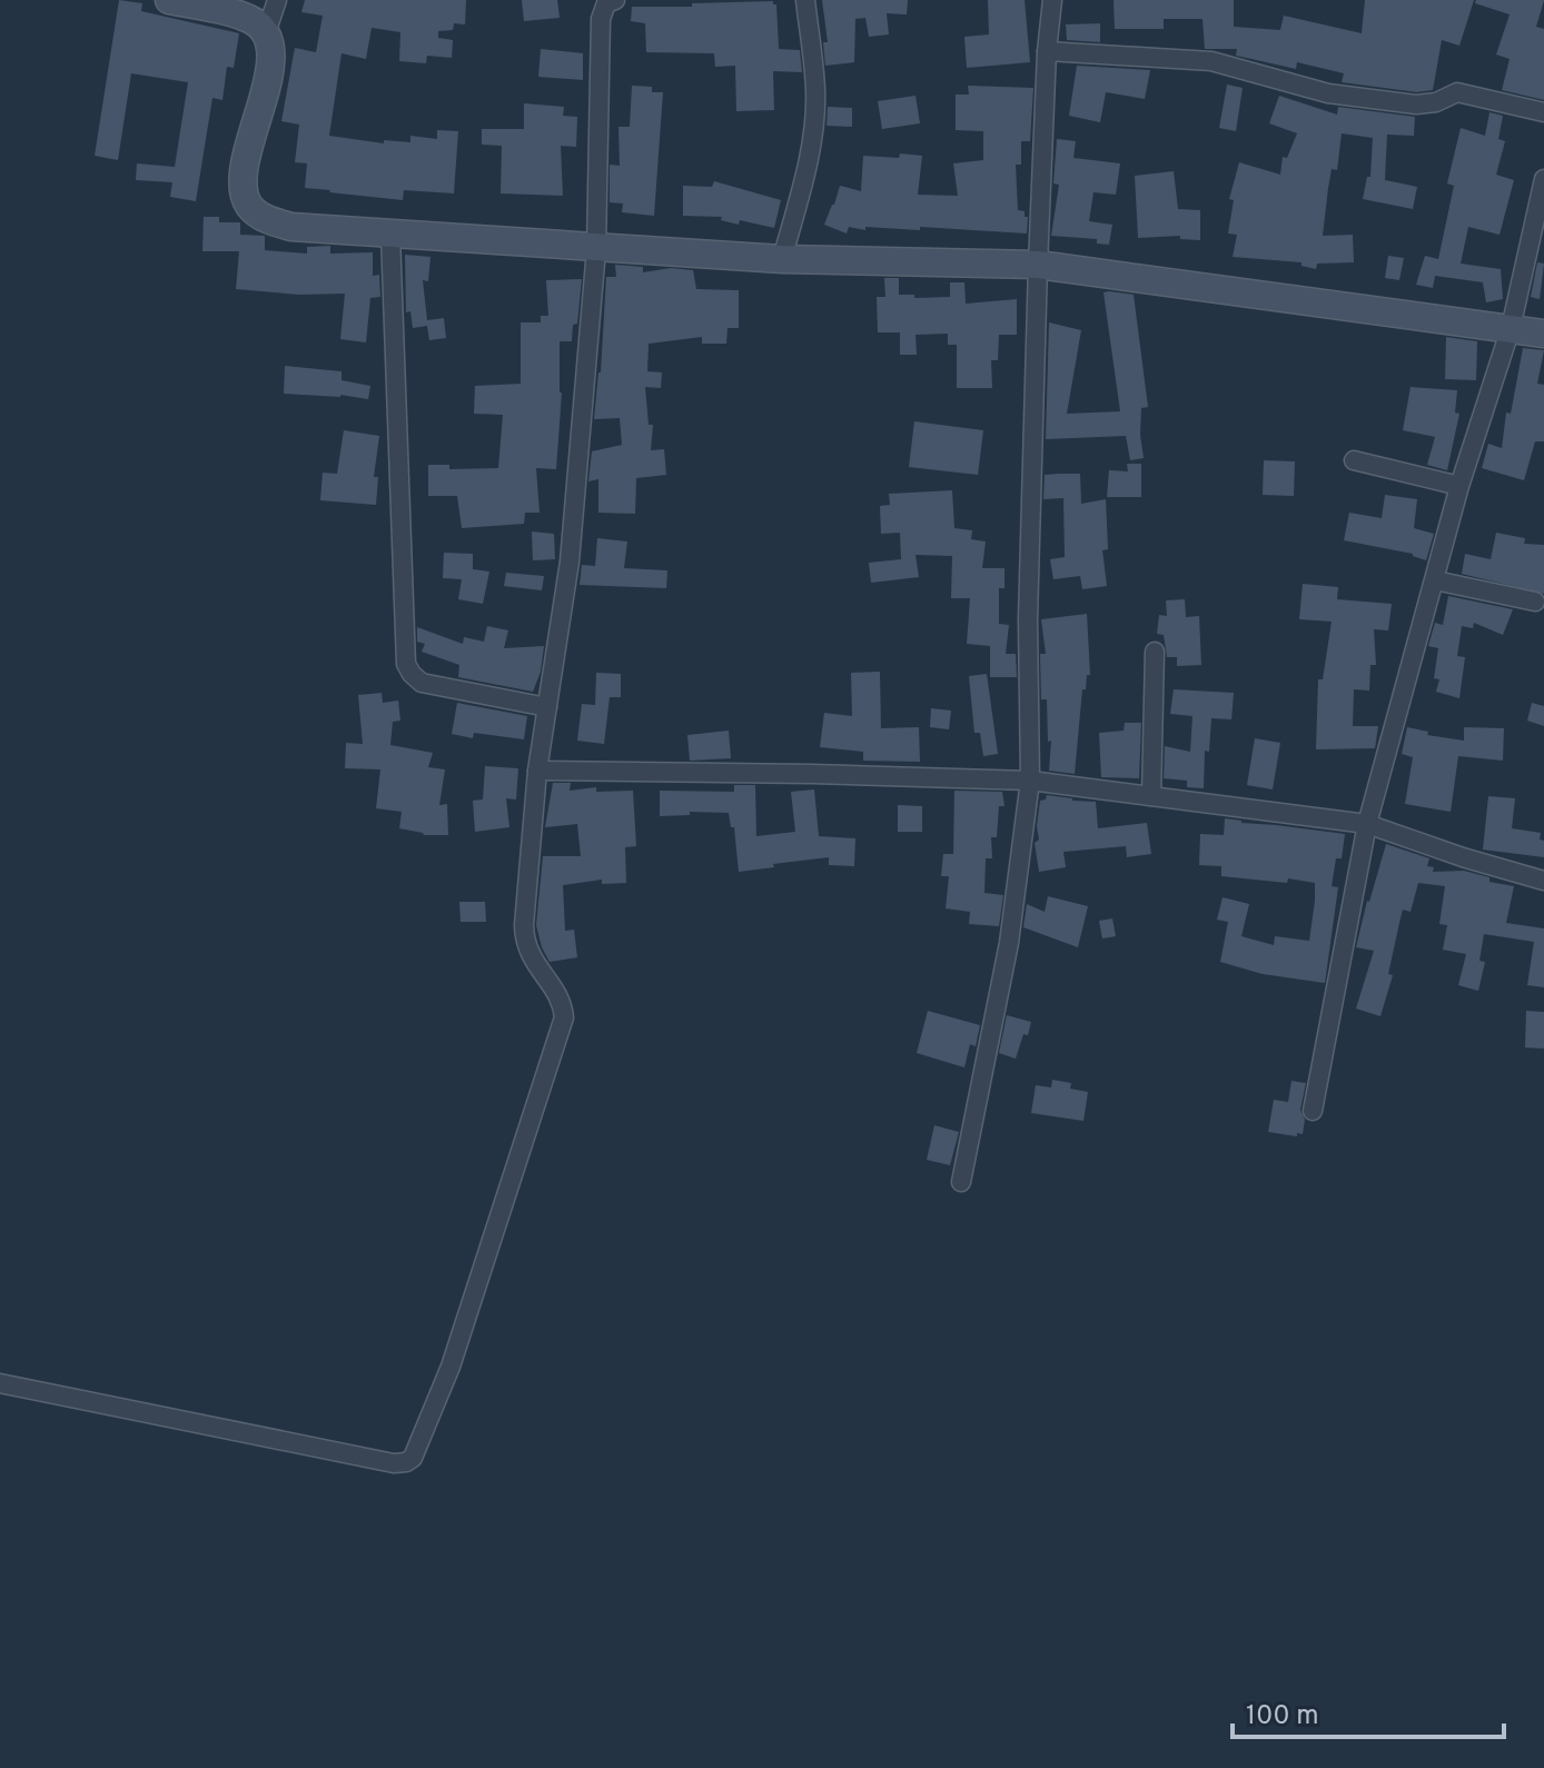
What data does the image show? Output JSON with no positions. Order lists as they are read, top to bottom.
{
  "scale_bar": "100 m"
}
